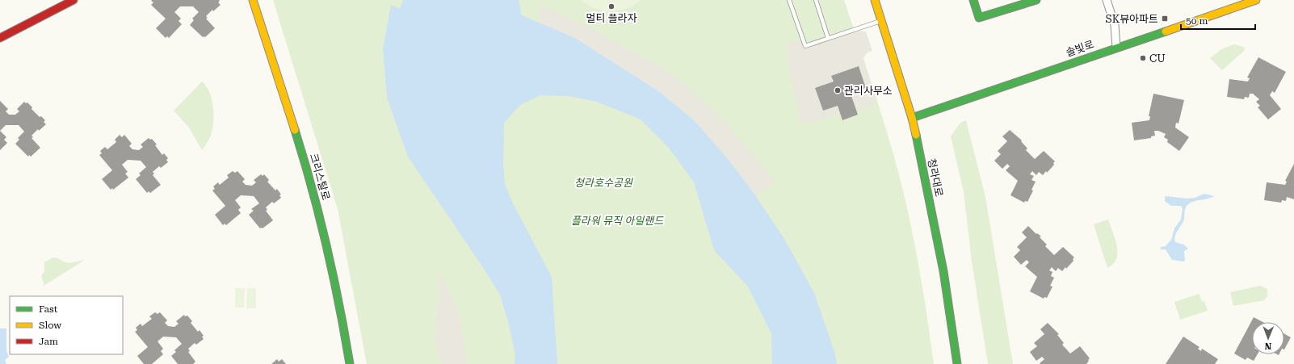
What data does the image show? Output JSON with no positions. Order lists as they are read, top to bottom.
{
  "streets": {
    "street": ["솔빛로", "크리스탈로", "청라대로"]
  },
  "crossings": [
    ["솔빛로", "청라대로"]
  ],
  "parks": ["청라호수공원", "플라워 뮤직 아일랜드"],
  "places": {
    "other": ["멀티 플라자", "CU", "관리사무소"],
    "transit": ["SK뷰아파트"]
  },
  "legend": ["Fast", "Slow", "Jam"],
  "scale_bar": "50 m",
  "north": "bottom"
}
